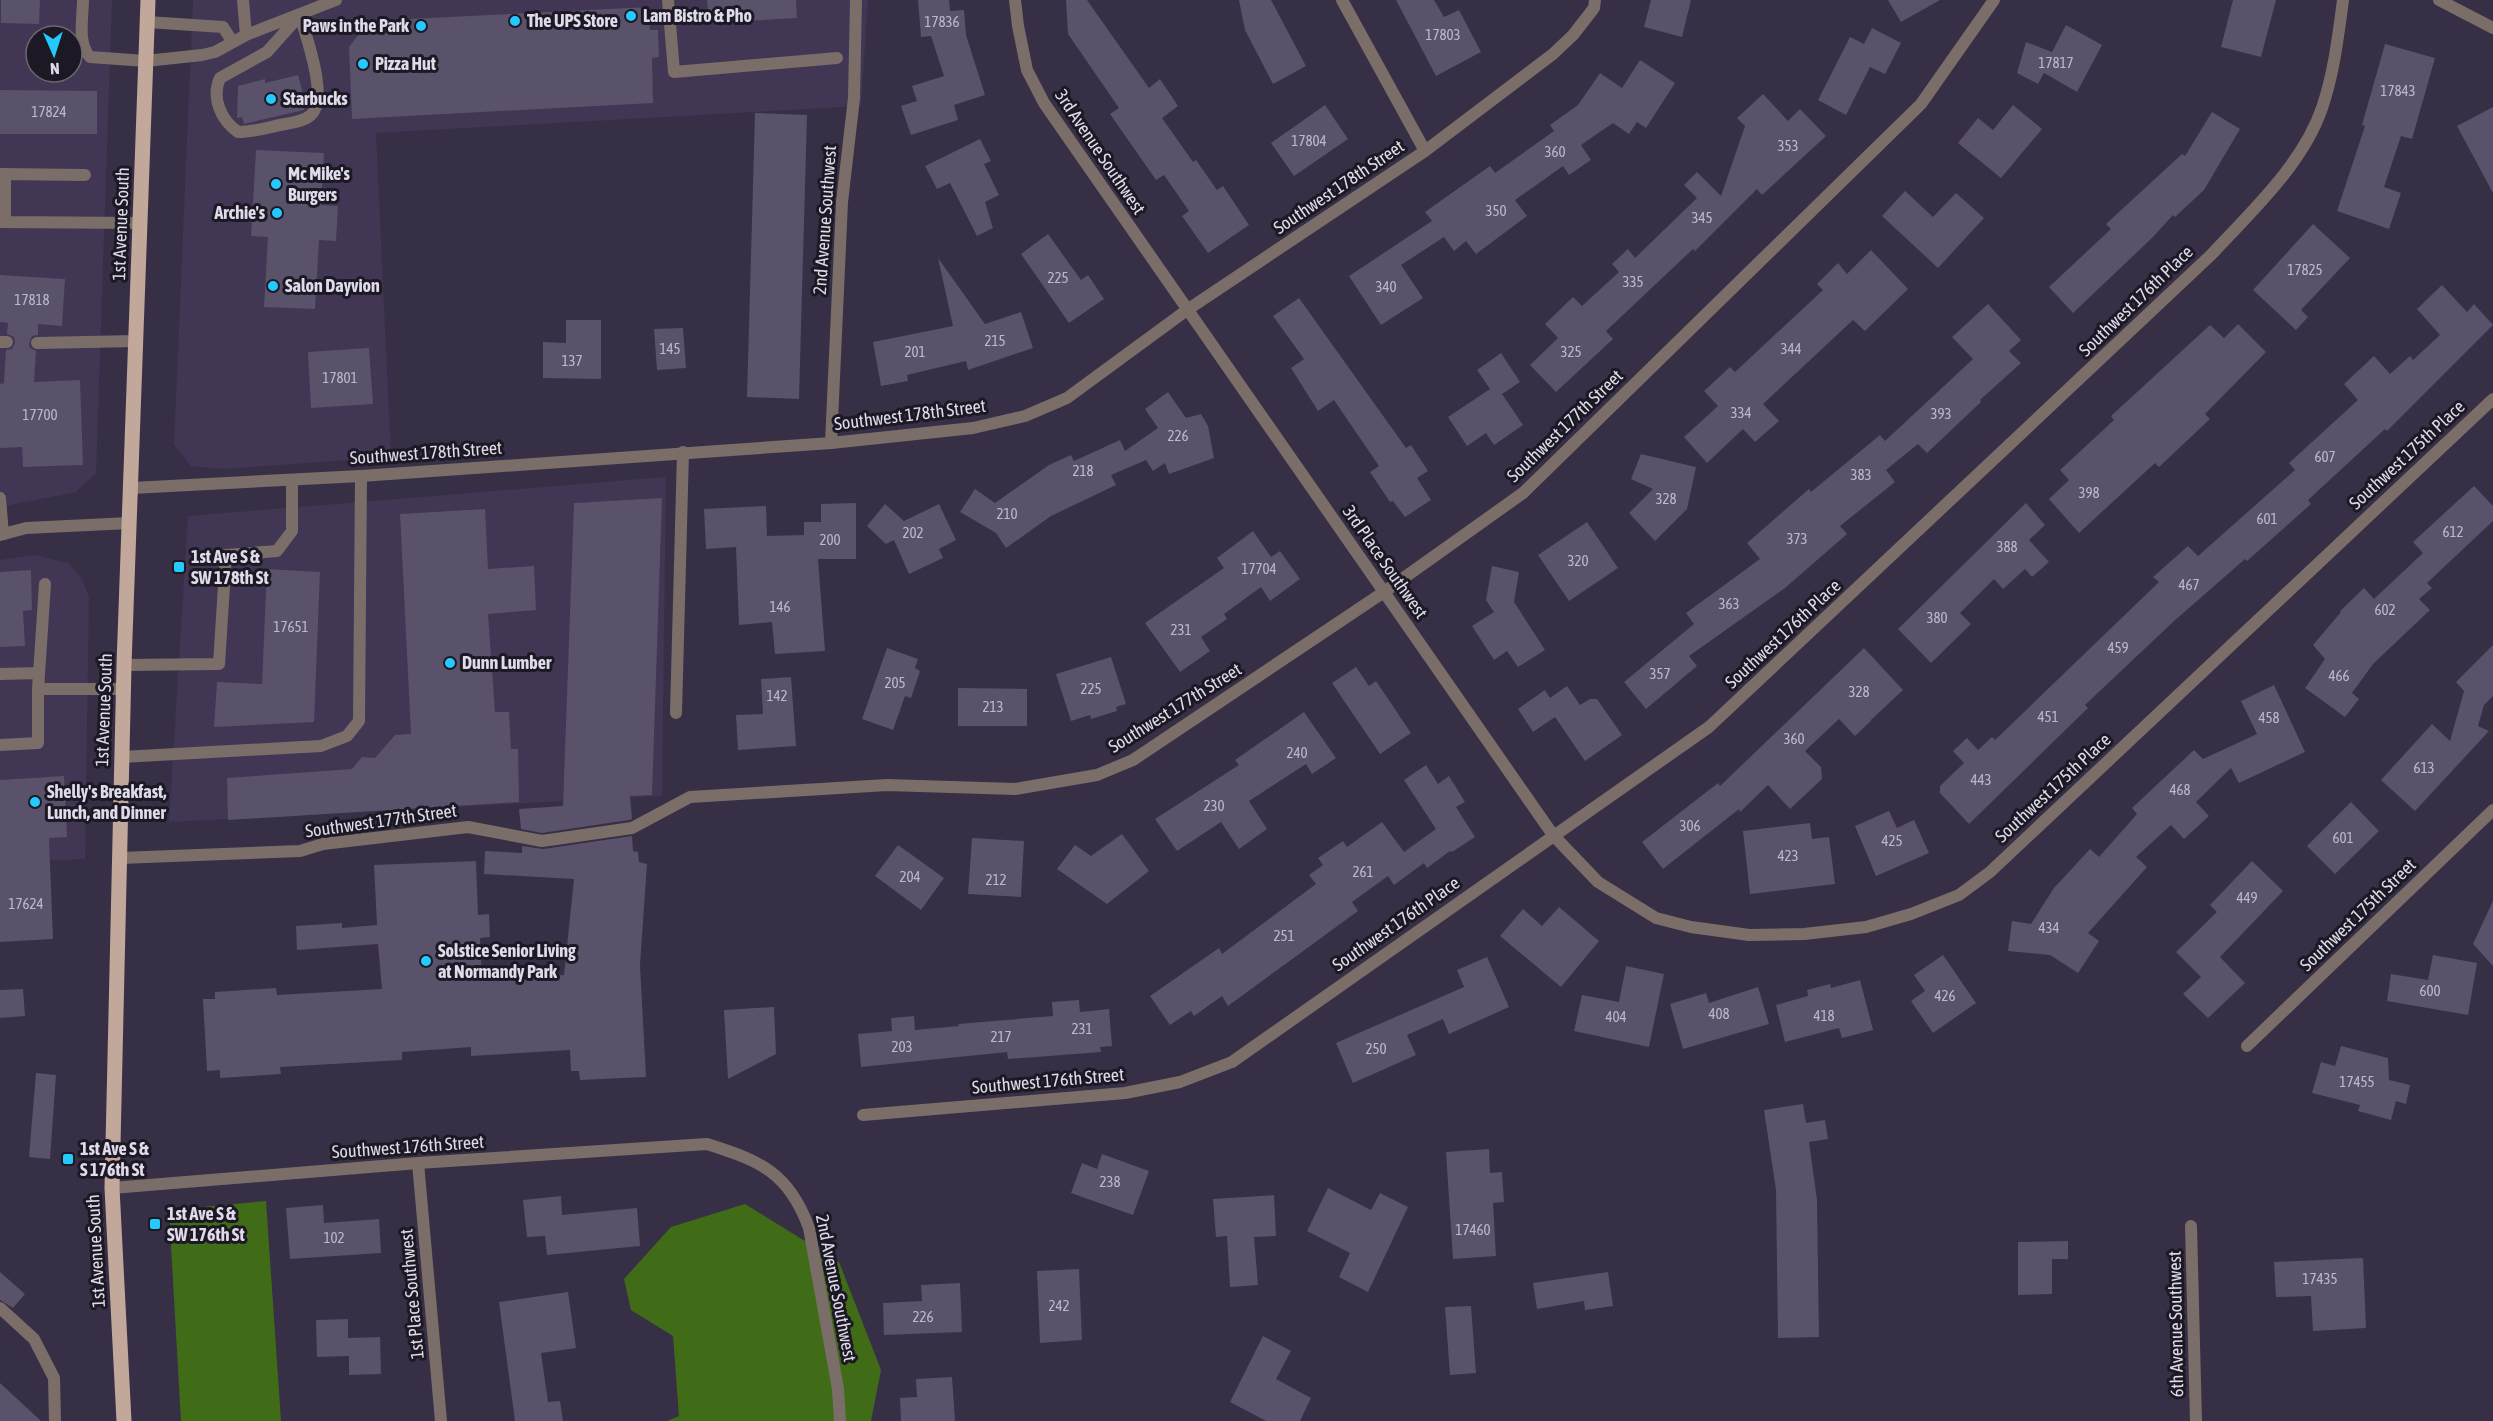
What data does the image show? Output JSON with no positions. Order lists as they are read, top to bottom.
{
  "streets": {
    "main road": ["1st Avenue South"],
    "street": [
      "3rd Avenue Southwest",
      "Southwest 178th Street",
      "2nd Avenue Southwest",
      "Southwest 176th Place",
      "Southwest 177th Street",
      "Southwest 175th Place",
      "3rd Place Southwest",
      "Southwest 175th Street",
      "Southwest 176th Street",
      "1st Place Southwest",
      "6th Avenue Southwest"
    ]
  },
  "crossings": [
    ["3rd Avenue Southwest", "Southwest 178th Street"],
    ["3rd Avenue Southwest", "3rd Place Southwest"],
    ["Southwest 178th Street", "2nd Avenue Southwest"],
    ["Southwest 178th Street", "1st Avenue South"],
    ["Southwest 178th Street", "3rd Place Southwest"],
    ["2nd Avenue Southwest", "Southwest 176th Street"],
    ["1st Avenue South", "Southwest 177th Street"],
    ["1st Avenue South", "Southwest 176th Street"],
    ["Southwest 176th Place", "Southwest 175th Place"],
    ["Southwest 176th Place", "3rd Place Southwest"],
    ["Southwest 176th Place", "Southwest 176th Street"],
    ["Southwest 177th Street", "3rd Place Southwest"],
    ["Southwest 175th Place", "3rd Place Southwest"],
    ["Southwest 176th Street", "1st Place Southwest"]
  ],
  "places": {
    "other": [
      "Lam Bistro & Pho",
      "The UPS Store",
      "Paws in the Park",
      "Pizza Hut",
      "Starbucks",
      "Mc Mike's Burgers",
      "Archie's",
      "Salon Dayvion",
      "Dunn Lumber",
      "Shelly's Breakfast, Lunch, and Dinner",
      "Solstice Senior Living at Normandy Park"
    ],
    "transit": ["1st Ave S & SW 178th St", "1st Ave S & S 176th St", "1st Ave S & SW 176th St"]
  },
  "house_numbers": [
    "17836",
    "17803",
    "17817",
    "17843",
    "17824",
    "17804",
    "353",
    "360",
    "350",
    "345",
    "17825",
    "225",
    "335",
    "340",
    "17818",
    "215",
    "145",
    "344",
    "201",
    "325",
    "137",
    "17801",
    "334",
    "393",
    "17700",
    "226",
    "607",
    "218",
    "383",
    "398",
    "328",
    "210",
    "601",
    "612",
    "202",
    "373",
    "200",
    "388",
    "320",
    "17704",
    "467",
    "363",
    "146",
    "602",
    "380",
    "17651",
    "231",
    "459",
    "357",
    "466",
    "205",
    "225",
    "328",
    "142",
    "213",
    "451",
    "458",
    "360",
    "240",
    "613",
    "443",
    "468",
    "230",
    "306",
    "601",
    "425",
    "423",
    "261",
    "204",
    "212",
    "449",
    "17624",
    "434",
    "251",
    "600",
    "426",
    "408",
    "418",
    "404",
    "231",
    "217",
    "203",
    "250",
    "17455",
    "238",
    "17460",
    "102",
    "17435",
    "242",
    "226"
  ],
  "north": "bottom"
}
